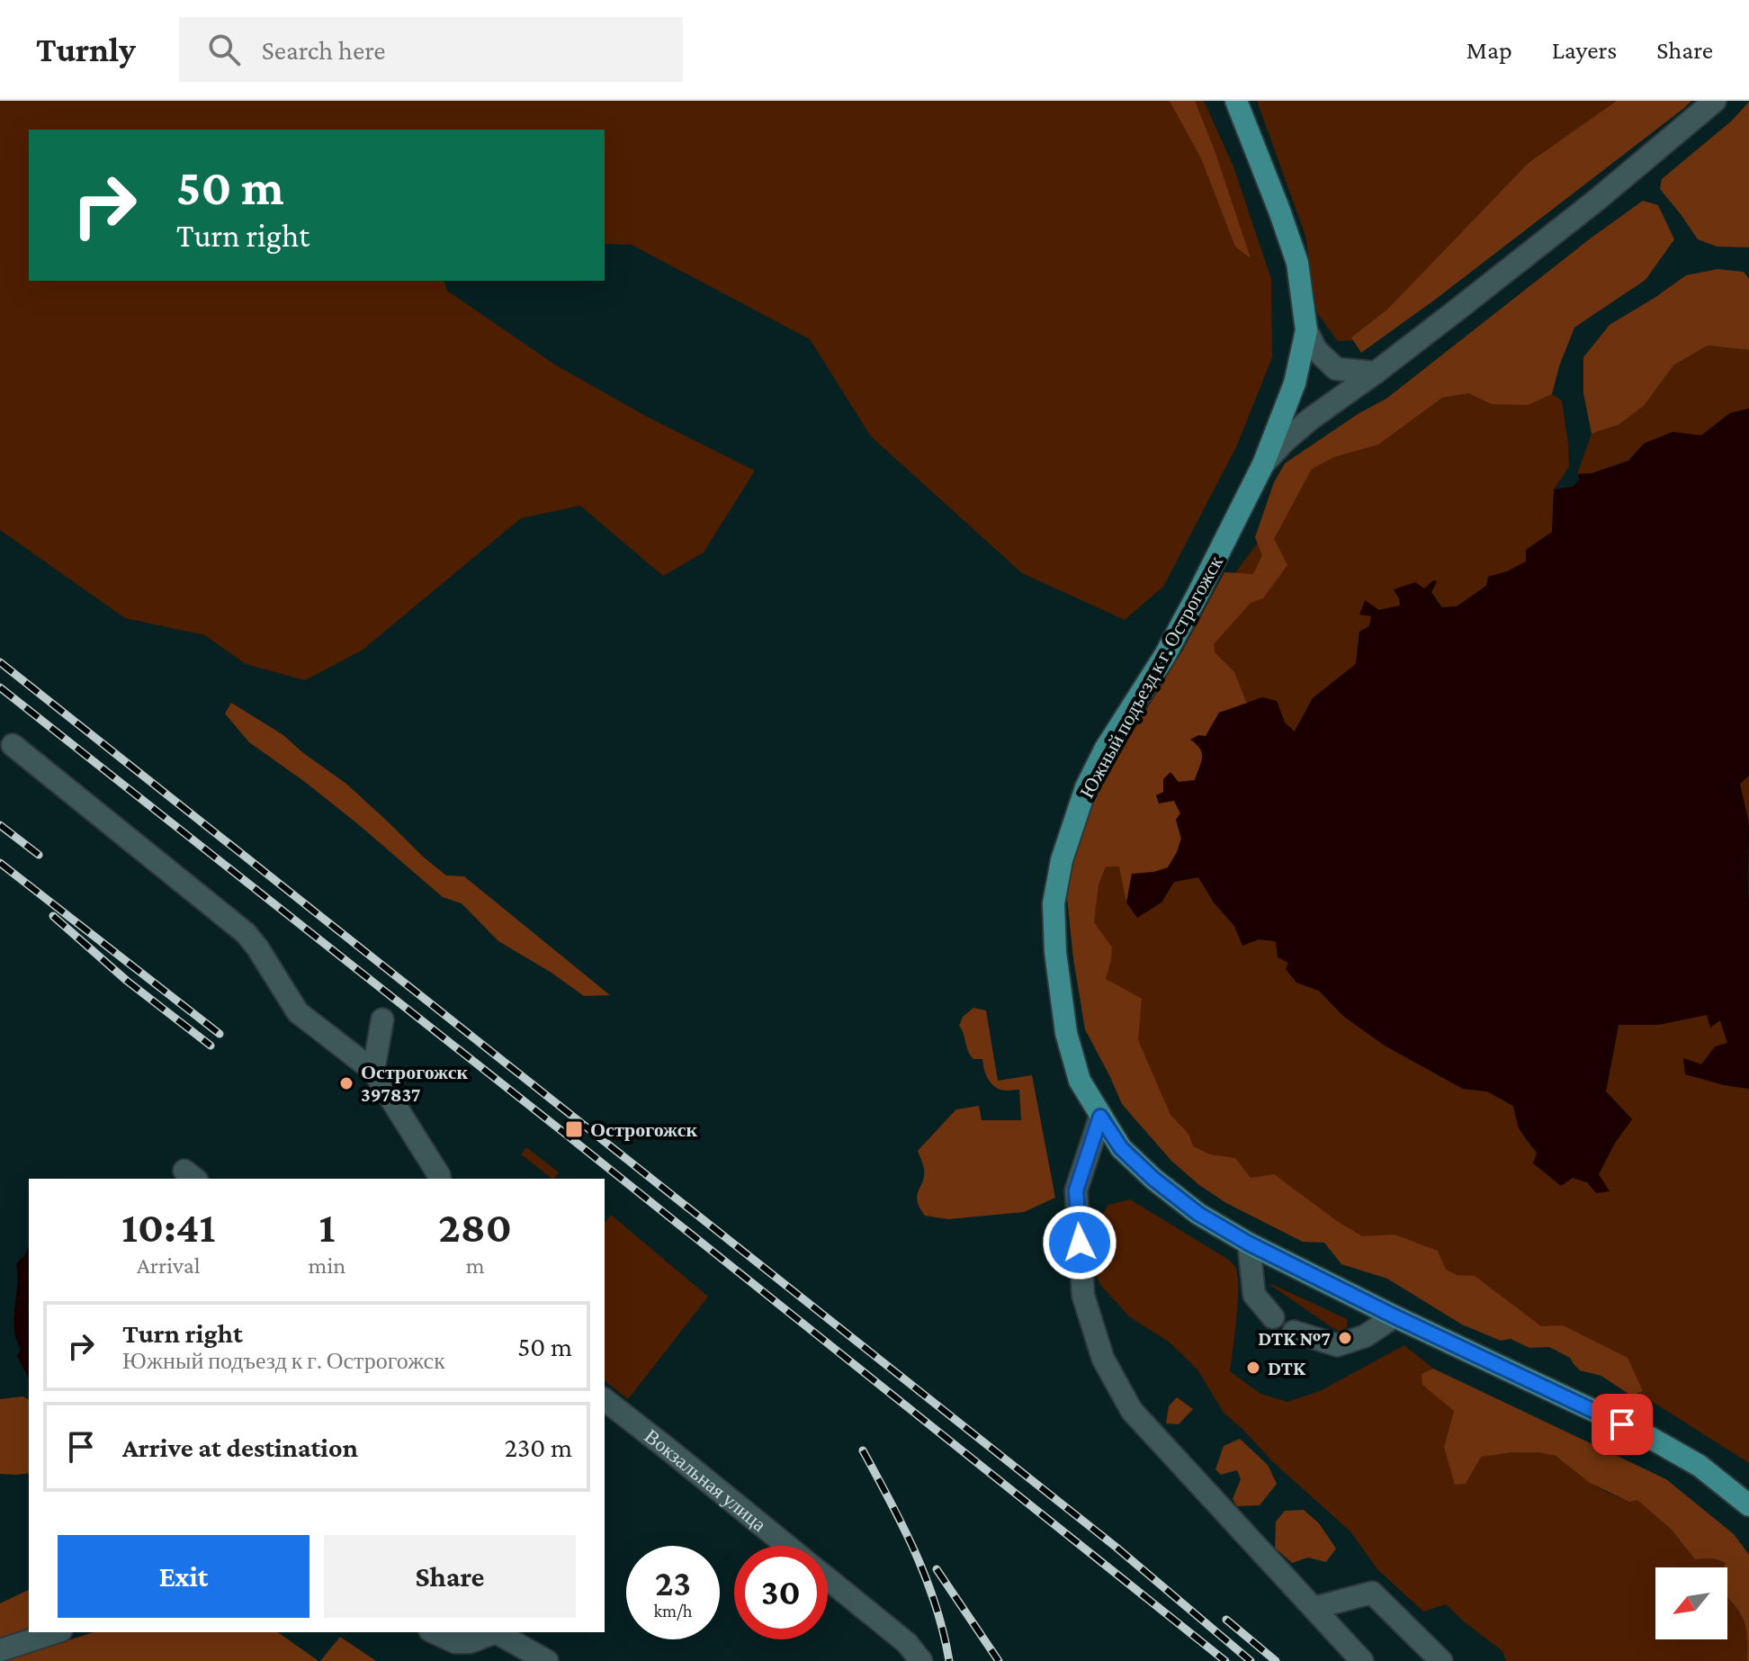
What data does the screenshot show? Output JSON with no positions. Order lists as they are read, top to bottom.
{
  "streets": {
    "main road": ["Южный подъезд к г. Острогожск"],
    "street": ["Вокзальная улица"]
  },
  "places": {
    "other": ["Острогожск 397837", "DTK №7", "DTK"],
    "transit": ["Острогожск"]
  },
  "north": "bottom left",
  "page": {
    "header": "Turnly",
    "search": "Search here",
    "nav": ["Map", "Layers", "Share"],
    "turn": ["50 m", "Turn right"],
    "eta": [
      "10:41",
      "Arrival",
      "1",
      "min",
      "280",
      "m"
    ],
    "list": [
      {
        "name": "Turn right",
        "note": "Южный подъезд к г. Острогожск",
        "value": "50 m"
      },
      {
        "name": "Arrive at destination",
        "value": "230 m"
      }
    ],
    "buttons": ["Exit", "Share"],
    "speed": "23 km/h",
    "limit": "30"
  }
}
